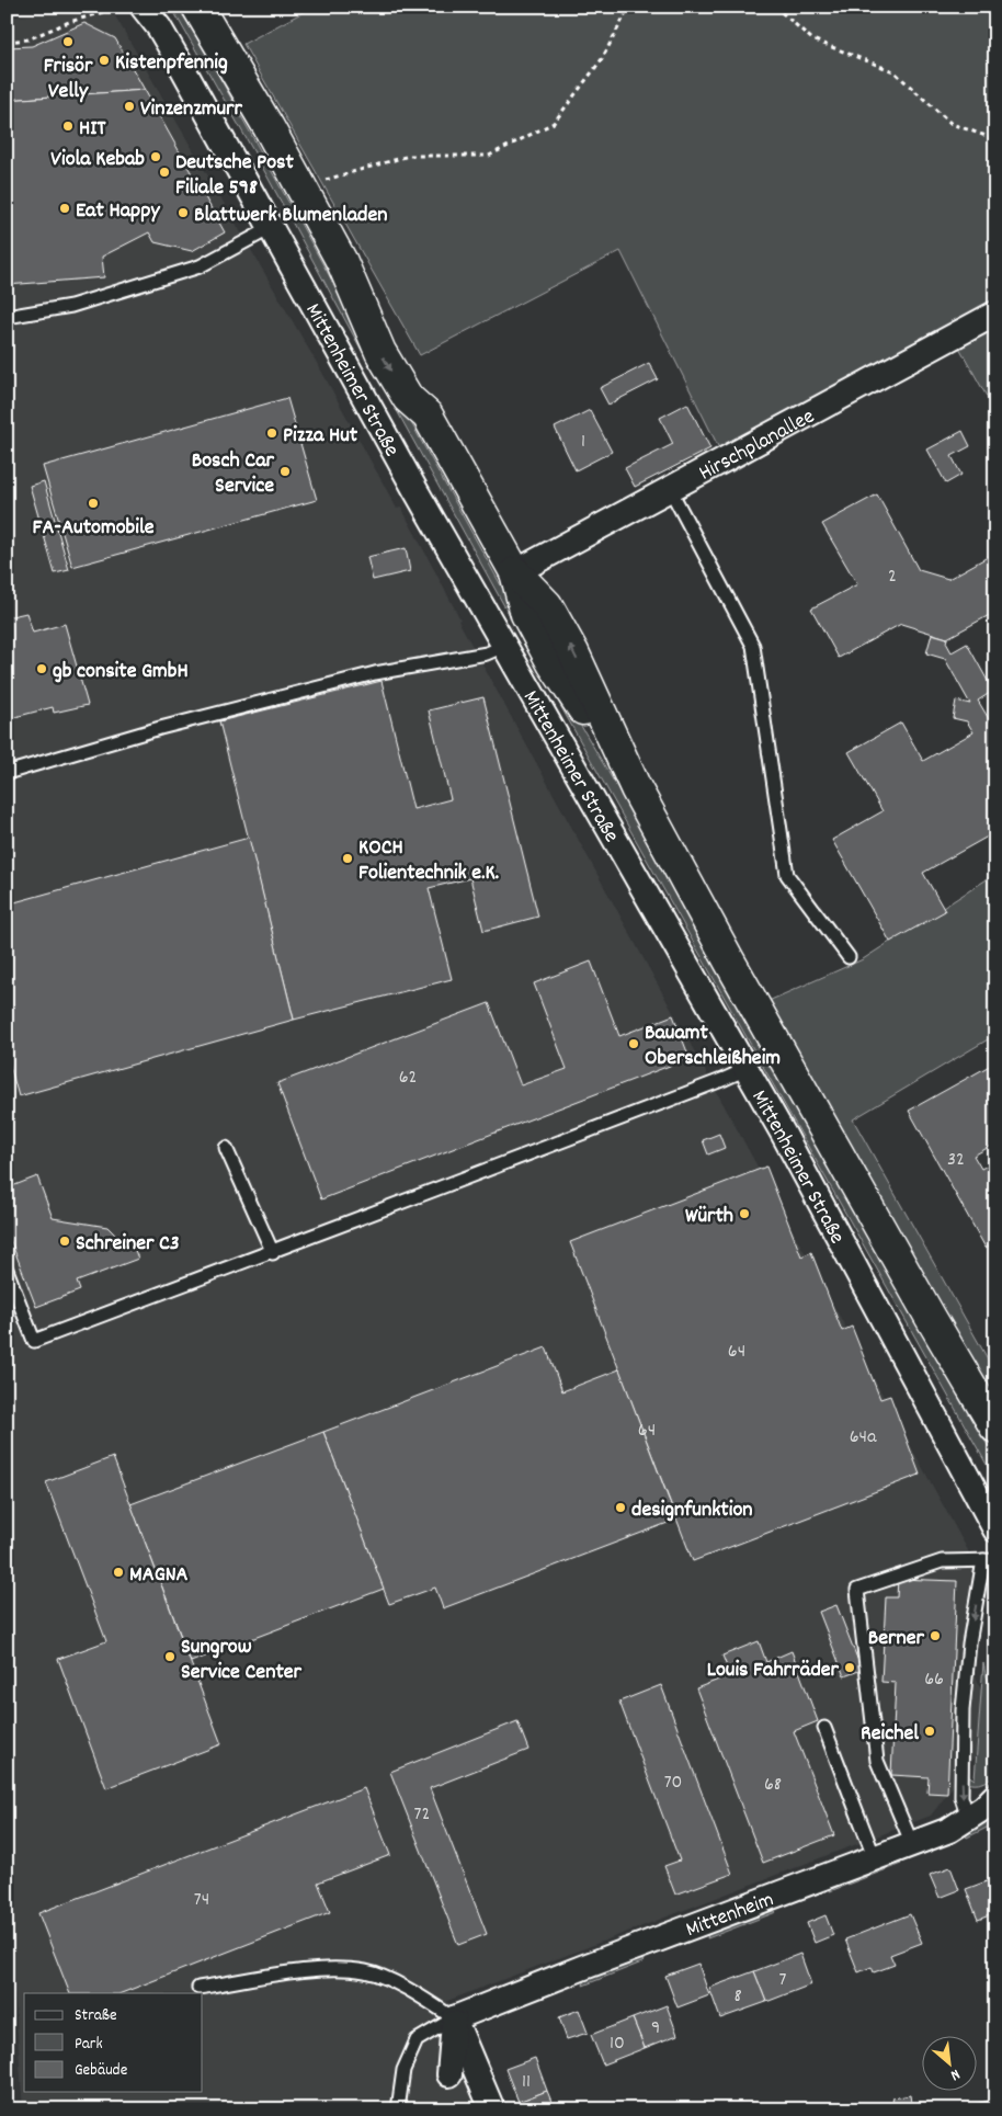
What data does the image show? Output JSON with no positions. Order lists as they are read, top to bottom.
{
  "streets": {
    "main road": ["Mittenheimer Straße"],
    "street": ["Hirschplanallee", "Mittenheim"]
  },
  "crossings": [
    ["Mittenheimer Straße", "Hirschplanallee"]
  ],
  "places": [
    "Frisör Velly",
    "Kistenpfennig",
    "Vinzenzmurr",
    "HIT",
    "Viola Kebab",
    "Deutsche Post Filiale 598",
    "Eat Happy",
    "Blattwerk Blumenladen",
    "Pizza Hut",
    "Bosch Car Service",
    "FA-Automobile",
    "gb consite GmbH",
    "KOCH Folientechnik e.K.",
    "Bauamt Oberschleißheim",
    "Würth",
    "Schreiner C3",
    "designfunktion",
    "MAGNA",
    "Berner",
    "Sungrow Service Center",
    "Louis Fahrräder",
    "Reichel"
  ],
  "house_numbers": [
    "1",
    "2",
    "62",
    "32",
    "64",
    "64",
    "64a",
    "66",
    "70",
    "68",
    "72",
    "74",
    "7",
    "8",
    "9",
    "10",
    "11"
  ],
  "legend": ["Straße", "Park", "Gebäude"],
  "north": "bottom right"
}
